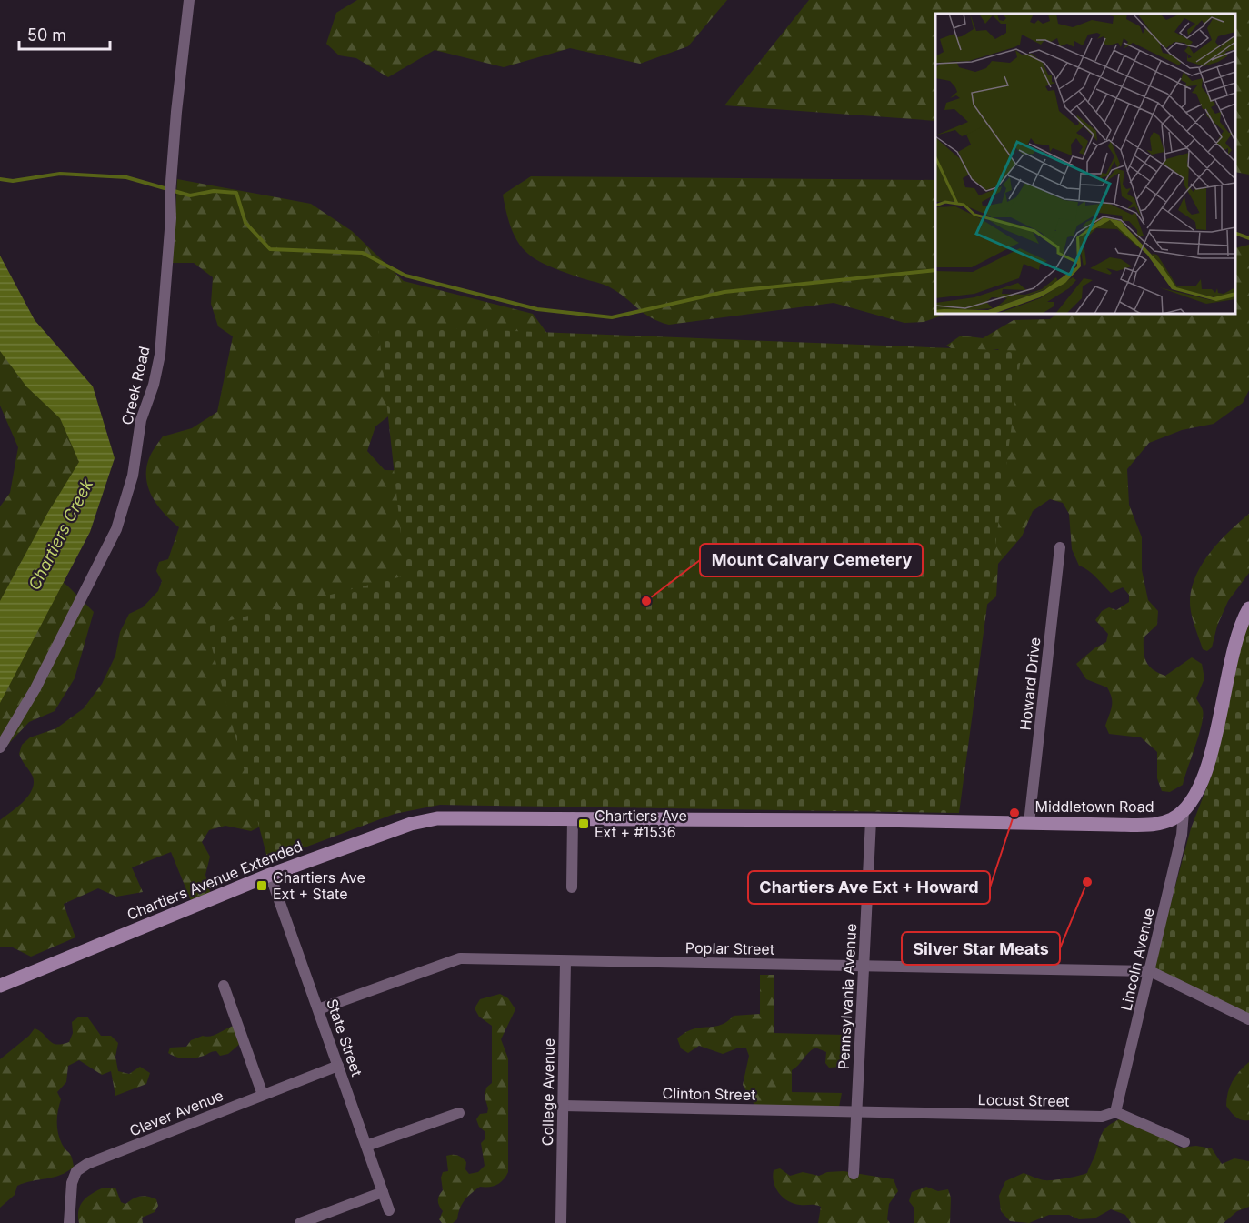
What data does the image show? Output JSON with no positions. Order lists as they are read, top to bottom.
{
  "streets": {
    "street": [
      "Creek Road",
      "Howard Drive",
      "Middletown Road",
      "Chartiers Avenue Extended",
      "Poplar Street",
      "Lincoln Avenue",
      "Pennsylvania Avenue",
      "State Street",
      "College Avenue",
      "Clinton Street",
      "Locust Street",
      "Clever Avenue"
    ]
  },
  "crossings": [
    ["Howard Drive", "Middletown Road"],
    ["Middletown Road", "Chartiers Avenue Extended"],
    ["Middletown Road", "Lincoln Avenue"],
    ["Middletown Road", "Pennsylvania Avenue"],
    ["Chartiers Avenue Extended", "Pennsylvania Avenue"],
    ["Chartiers Avenue Extended", "State Street"],
    ["Poplar Street", "Lincoln Avenue"],
    ["Poplar Street", "Pennsylvania Avenue"],
    ["Poplar Street", "State Street"],
    ["Poplar Street", "College Avenue"],
    ["Lincoln Avenue", "Locust Street"],
    ["Pennsylvania Avenue", "Clinton Street"],
    ["Pennsylvania Avenue", "Locust Street"],
    ["State Street", "Clever Avenue"],
    ["College Avenue", "Clinton Street"],
    ["Clinton Street", "Locust Street"]
  ],
  "water": ["Chartiers Creek"],
  "places": {
    "other": ["Mount Calvary Cemetery", "Chartiers Ave Ext + Howard", "Silver Star Meats"],
    "transit": ["Chartiers Ave Ext + #1536", "Chartiers Ave Ext + State"]
  },
  "scale_bar": "50 m"
}
